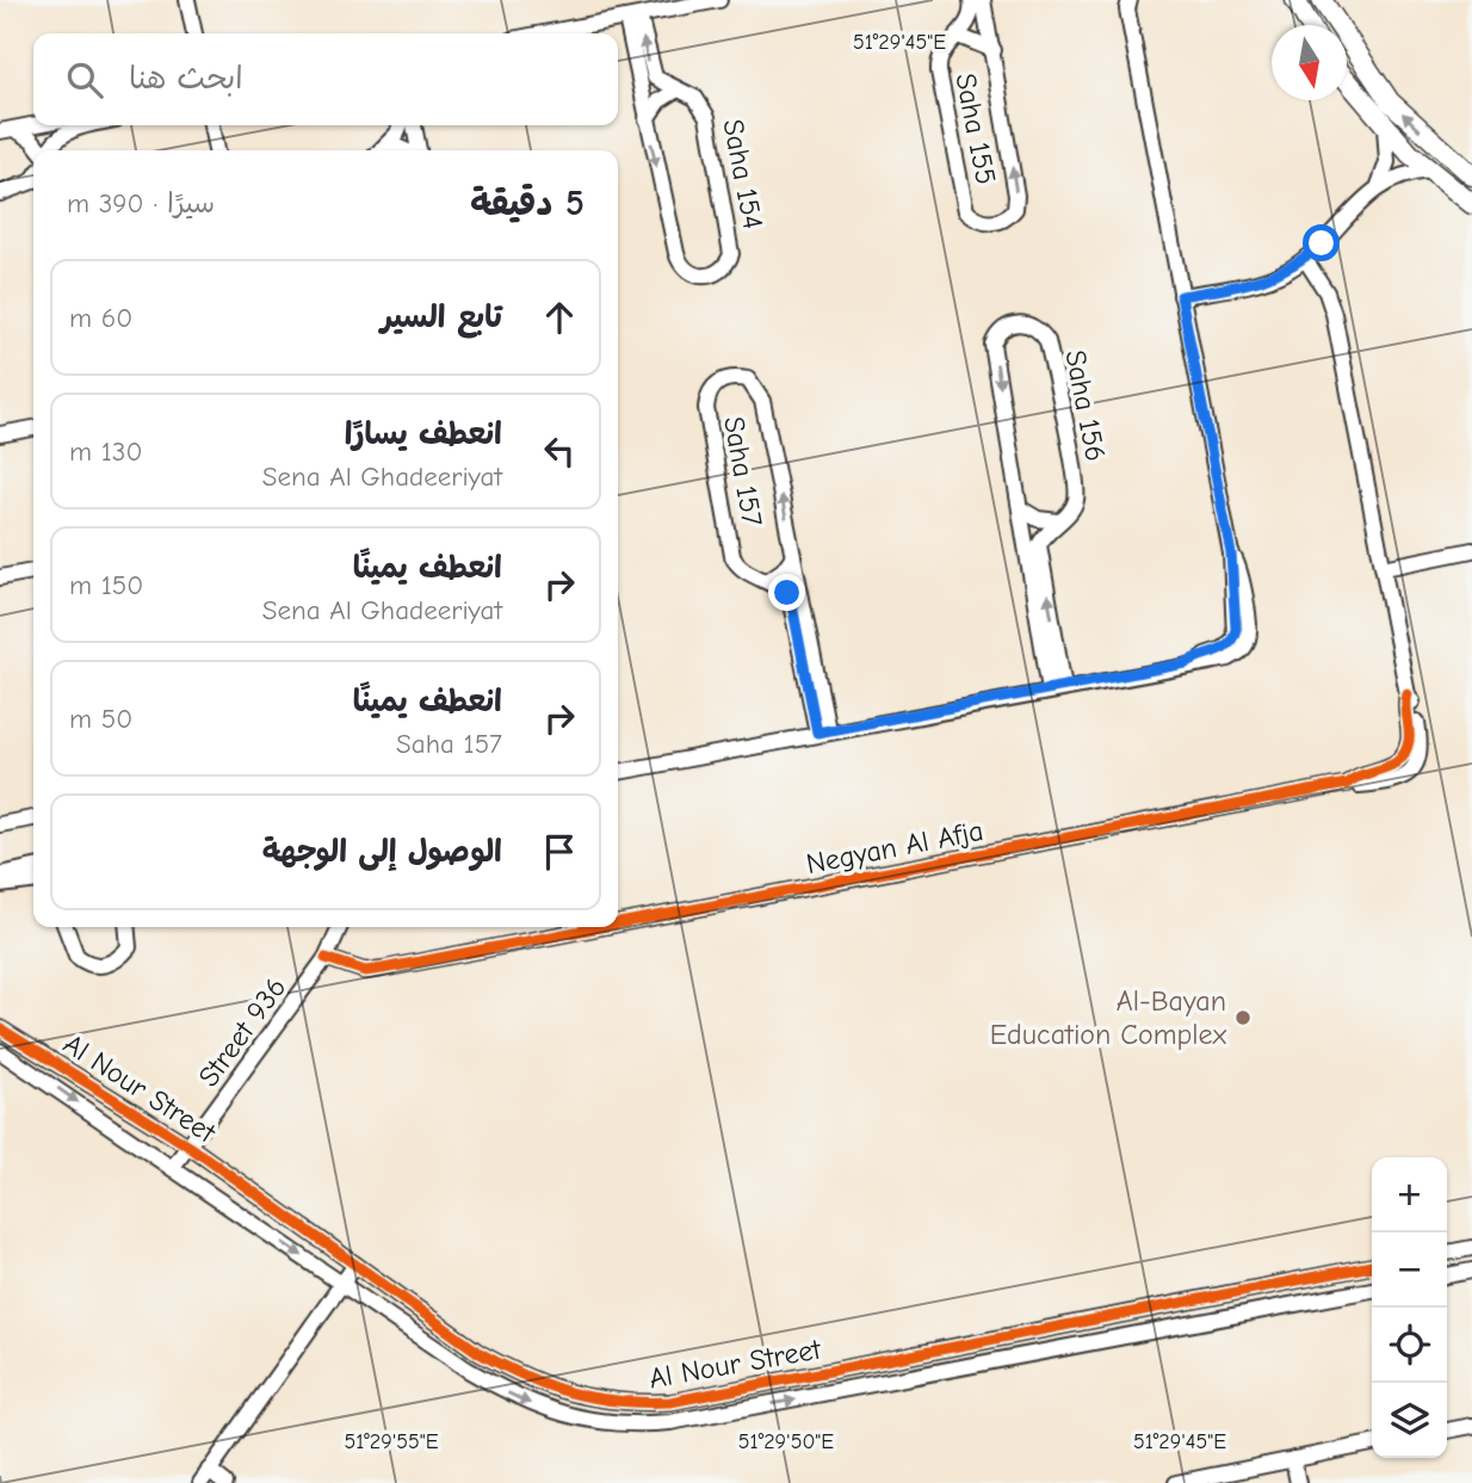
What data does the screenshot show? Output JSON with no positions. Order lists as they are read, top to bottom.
{
  "streets": {
    "street": [
      "Saha 155",
      "Saha 154",
      "Saha 156",
      "Saha 157",
      "Negyan Al Afja",
      "Street 936",
      "Al Nour Street"
    ]
  },
  "crossings": [
    ["Negyan Al Afja", "Street 936"],
    ["Street 936", "Al Nour Street"]
  ],
  "places": ["Al-Bayan Education Complex"],
  "north": "bottom",
  "page": {
    "search": "ابحث هنا",
    "heading": ["5 دقيقة", "سيرًا · 390 m"],
    "list": [
      ["تابع السير", "60 m"],
      ["انعطف يسارًا", "Sena Al Ghadeeriyat", "130 m"],
      ["انعطف يمينًا", "Sena Al Ghadeeriyat", "150 m"],
      ["انعطف يمينًا", "Saha 157", "50 m"],
      "الوصول إلى الوجهة"
    ],
    "map_buttons": ["+", "−"]
  },
  "coordinates": ["51°29'45\"E", "51°29'55\"E", "51°29'50\"E"]
}
